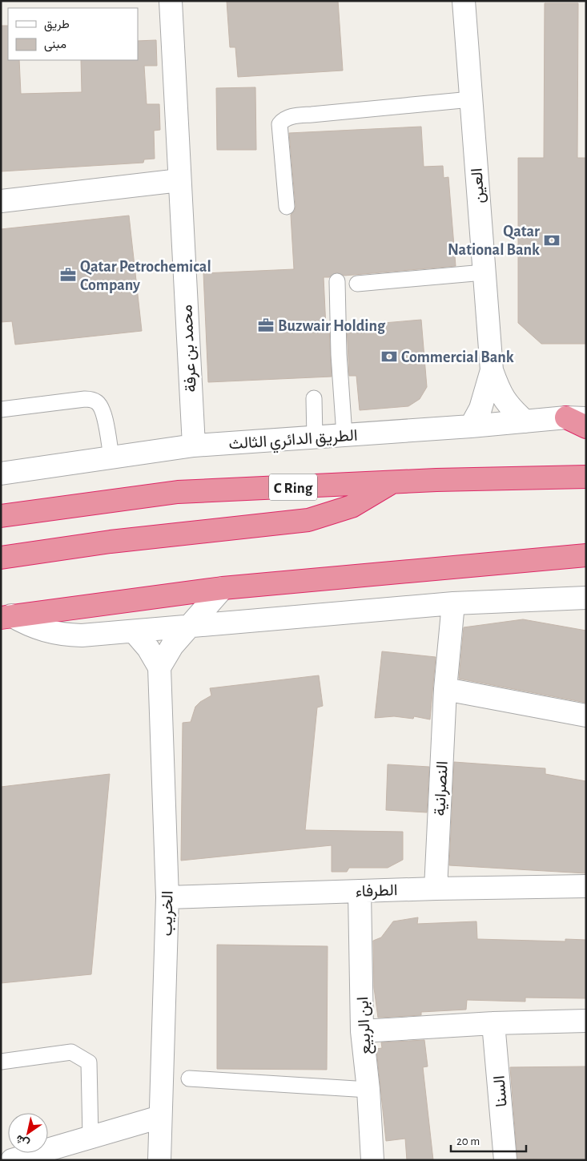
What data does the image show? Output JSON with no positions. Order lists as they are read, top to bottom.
{
  "streets": {
    "highway": ["C Ring"],
    "street": [
      "العين",
      "محمد بن عرفة",
      "الطريق الدائري الثالث",
      "النصرانية",
      "الطرفاء",
      "الخريب",
      "ابن الربيع",
      "السنا"
    ]
  },
  "crossings": [
    ["العين", "الطريق الدائري الثالث"],
    ["محمد بن عرفة", "الطريق الدائري الثالث"],
    ["النصرانية", "الطرفاء"],
    ["الطرفاء", "الخريب"],
    ["الطرفاء", "ابن الربيع"]
  ],
  "places": {
    "bank": ["Qatar National Bank", "Commercial Bank"],
    "office": ["Qatar Petrochemical Company", "Buzwair Holding"]
  },
  "legend": ["طريق", "مبنى"],
  "scale_bar": "20 m",
  "north": "bottom left"
}
